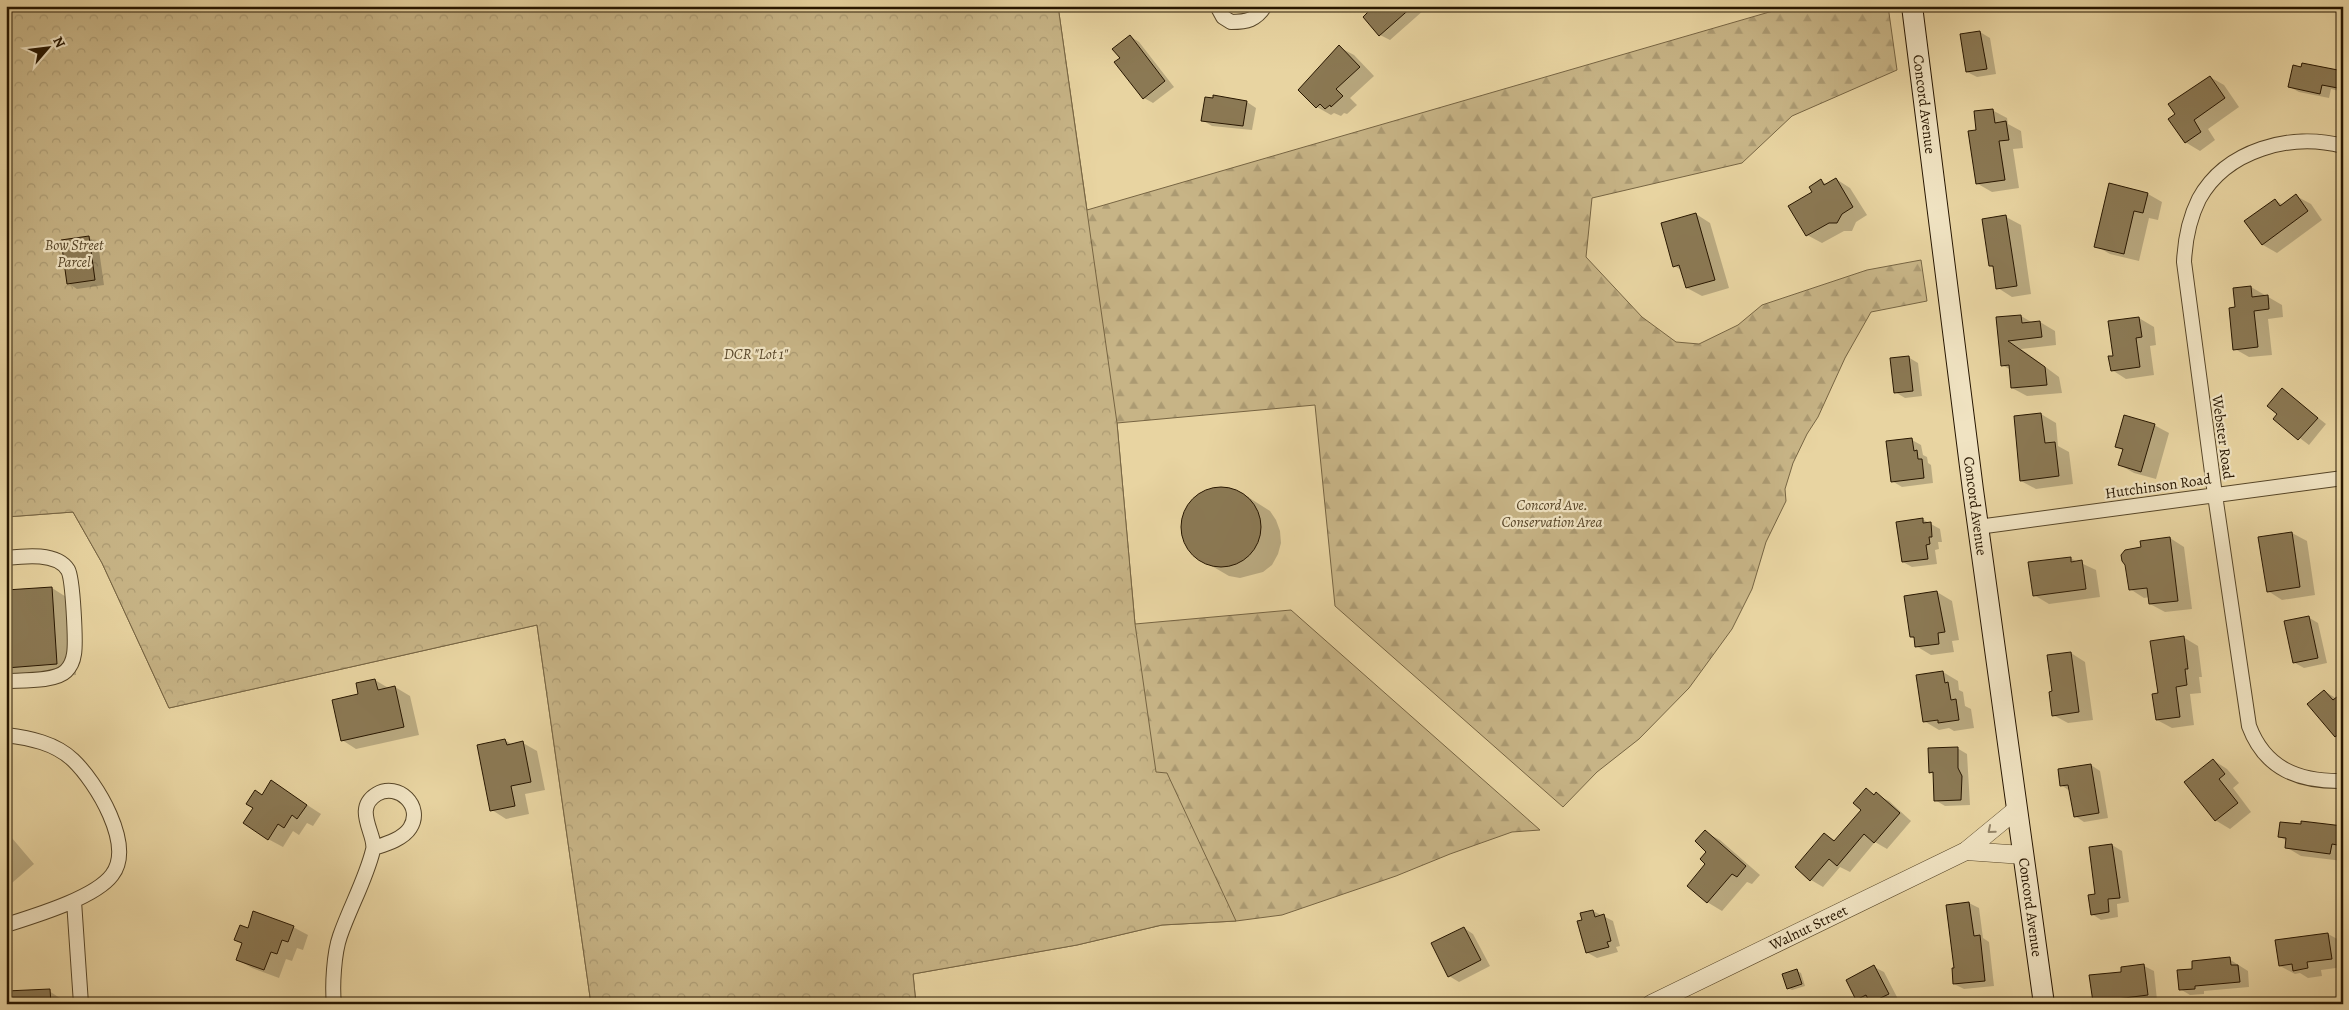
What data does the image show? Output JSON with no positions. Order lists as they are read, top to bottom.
{
  "streets": {
    "main road": ["Concord Avenue"],
    "street": ["Webster Road", "Hutchinson Road", "Walnut Street"]
  },
  "crossings": [
    ["Concord Avenue", "Hutchinson Road"],
    ["Concord Avenue", "Walnut Street"],
    ["Webster Road", "Hutchinson Road"]
  ],
  "parks": ["Bow Street Parcel", "DCR \"Lot 1\"", "Concord Ave. Conservation Area"],
  "north": "top right"
}
